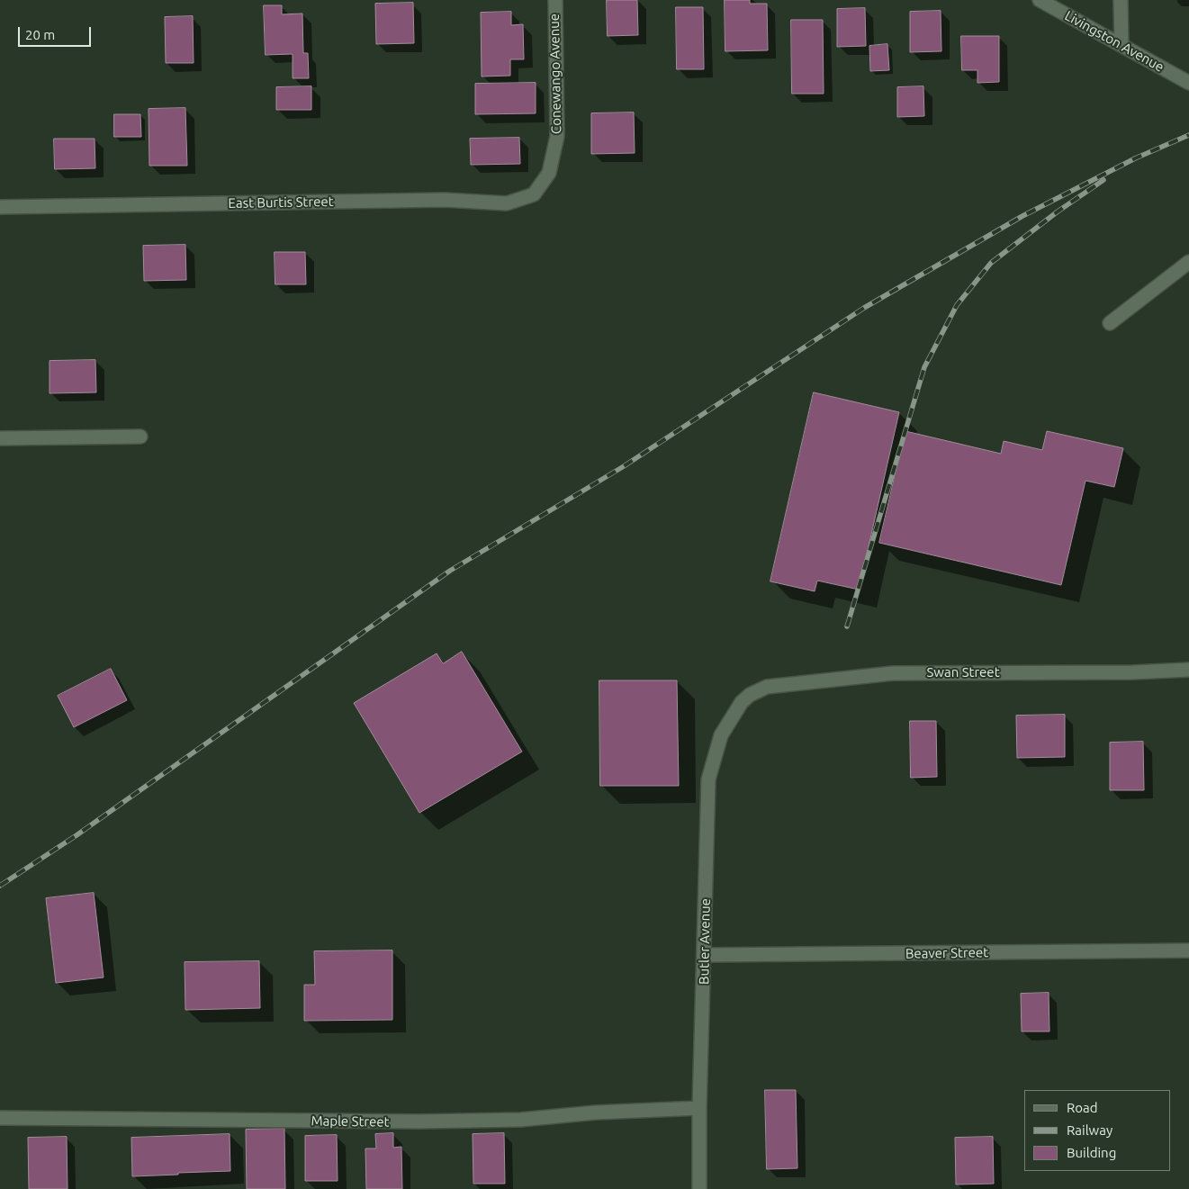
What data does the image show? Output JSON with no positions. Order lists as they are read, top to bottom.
{
  "streets": {
    "street": [
      "Livingston Avenue",
      "Conewango Avenue",
      "East Burtis Street",
      "Swan Street",
      "Butler Avenue",
      "Beaver Street",
      "Maple Street"
    ]
  },
  "crossings": [
    ["Conewango Avenue", "East Burtis Street"],
    ["Swan Street", "Butler Avenue"],
    ["Butler Avenue", "Beaver Street"],
    ["Butler Avenue", "Maple Street"]
  ],
  "legend": ["Road", "Railway", "Building"],
  "scale_bar": "20 m"
}
